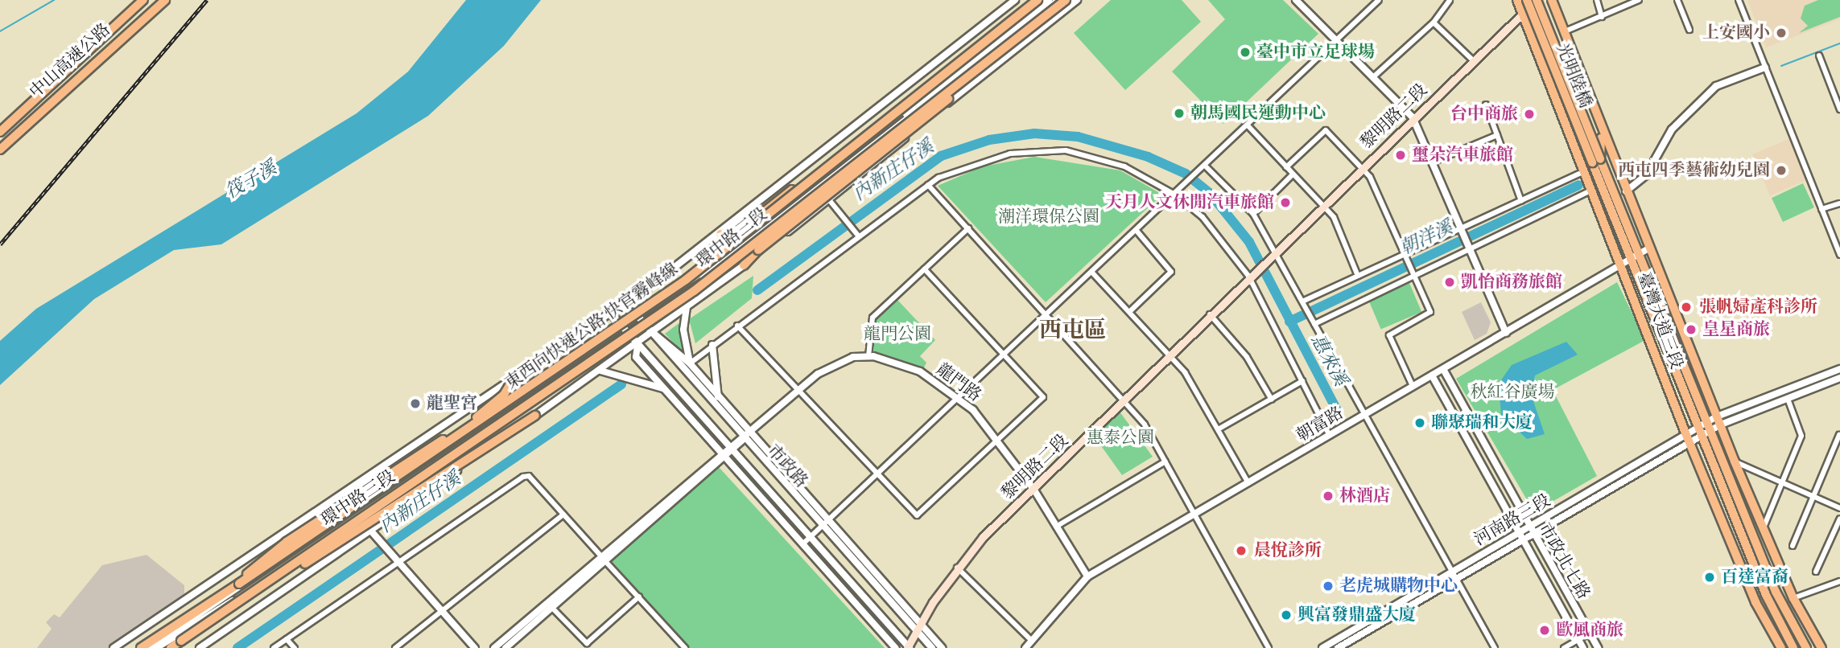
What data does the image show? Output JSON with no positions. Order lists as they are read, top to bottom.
{
  "streets": {
    "highway": ["中山高速公路", "東西向快速公路 快官霧峰線"],
    "main road": ["光明陸橋", "黎明路二段", "臺灣大道三段"],
    "street": [
      "環中路三段",
      "龍門路",
      "朝富路",
      "市政路",
      "河南路三段",
      "市政北七路"
    ]
  },
  "crossings": [
    ["光明陸橋", "黎明路二段"],
    ["光明陸橋", "臺灣大道三段"],
    ["黎明路二段", "臺灣大道三段"],
    ["黎明路二段", "龍門路"],
    ["黎明路二段", "市政路"],
    ["環中路三段", "市政路"],
    ["臺灣大道三段", "朝富路"],
    ["臺灣大道三段", "河南路三段"],
    ["龍門路", "朝富路"],
    ["龍門路", "市政路"],
    ["朝富路", "市政北七路"],
    ["河南路三段", "市政北七路"]
  ],
  "districts": ["西屯區"],
  "water": [
    "內新庄仔溪",
    "筏子溪",
    "朝洋溪",
    "惠來溪"
  ],
  "parks": [
    "潮洋環保公園",
    "龍門公園",
    "秋紅谷廣場",
    "惠泰公園"
  ],
  "places": [
    "上安國小",
    "臺中市立足球場",
    "朝馬國民運動中心",
    "台中商旅",
    "璽朵汽車旅館",
    "西屯四季藝術幼兒園",
    "天月人文休閒汽車旅館",
    "凱怡商務旅館",
    "張帆婦產科診所",
    "皇星商旅",
    "龍聖宮",
    "聯聚瑞和大廈",
    "林酒店",
    "晨悅診所",
    "百達富裔",
    "老虎城購物中心",
    "興富發鼎盛大廈",
    "歐風商旅"
  ]
}
